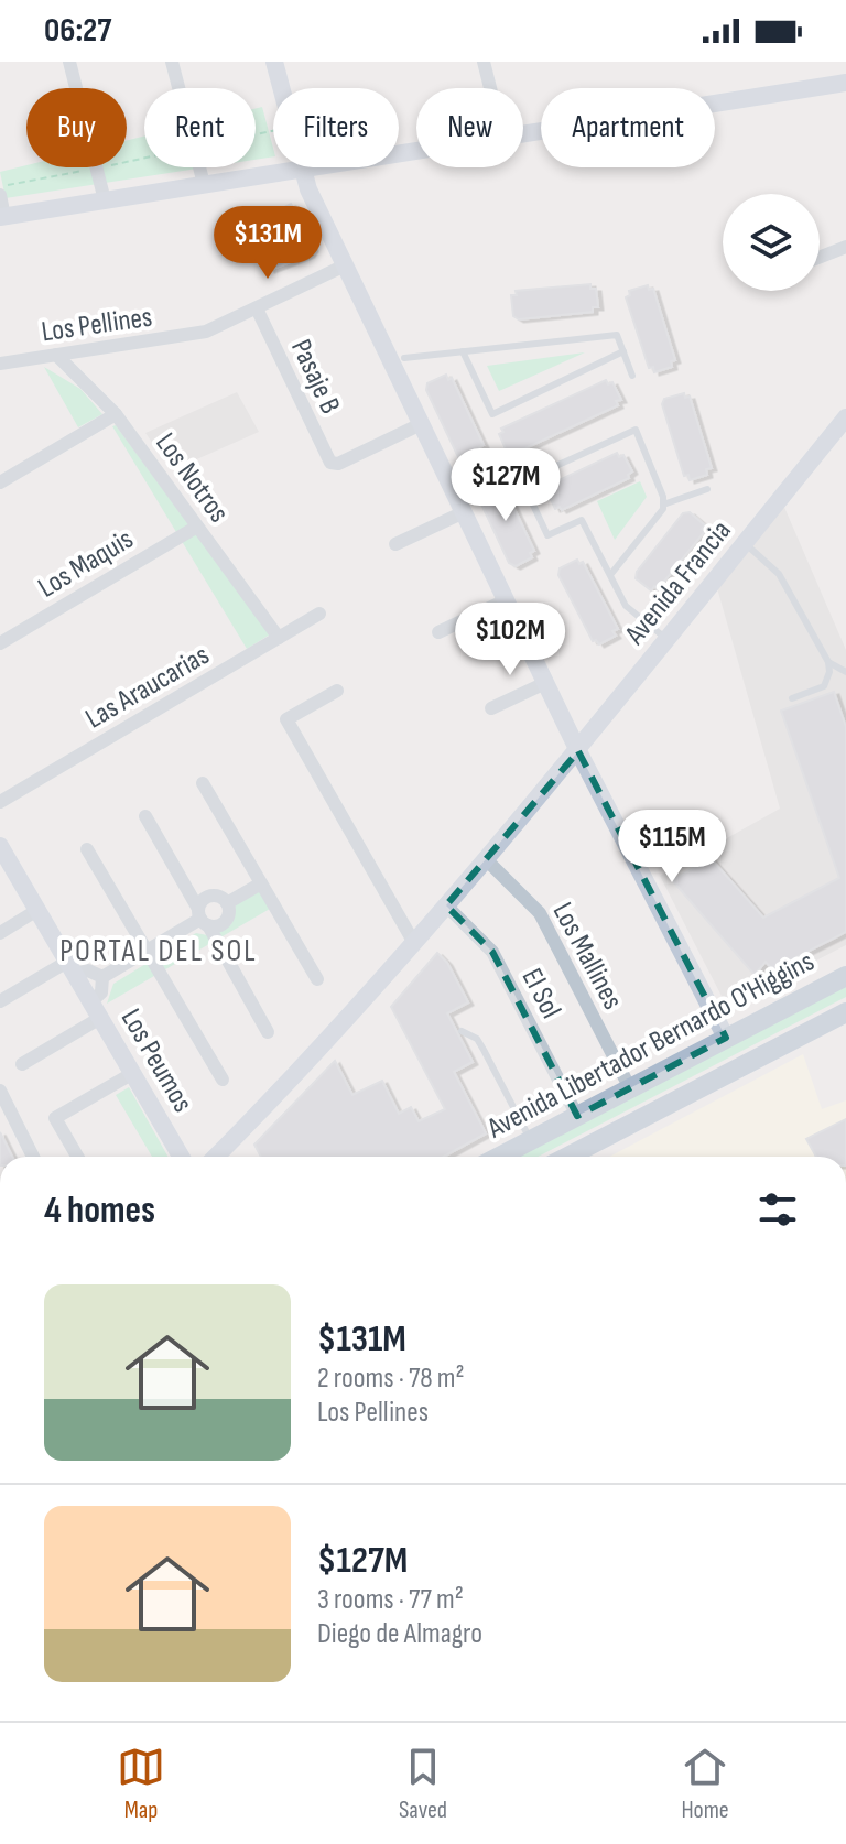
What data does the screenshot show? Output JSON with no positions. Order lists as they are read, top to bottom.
{
  "streets": {
    "main road": ["Avenida Libertador Bernardo O'Higgins"],
    "street": [
      "Los Pellines",
      "Pasaje B",
      "Los Notros",
      "Los Maquis",
      "Avenida Francia",
      "Las Araucarias",
      "Los Mallines",
      "El Sol",
      "Los Peumos"
    ]
  },
  "crossings": [
    ["Los Pellines", "Pasaje B"],
    ["Los Pellines", "Los Notros"],
    ["Los Notros", "Los Maquis"],
    ["Los Notros", "Las Araucarias"],
    ["Avenida Francia", "Los Mallines"],
    ["Avenida Francia", "El Sol"],
    ["Los Mallines", "Avenida Libertador Bernardo O'Higgins"],
    ["El Sol", "Avenida Libertador Bernardo O'Higgins"]
  ],
  "districts": ["PORTAL DEL SOL"],
  "page": {
    "status": "06:27",
    "chip": [
      "Buy",
      "Rent",
      "Filters",
      "New",
      "Apartment"
    ],
    "price": [
      "$131M",
      "$127M",
      "$102M",
      "$115M"
    ],
    "heading": "4 homes",
    "list": [
      {
        "name": "$131M",
        "note": "2 rooms · 78 m² · Los Pellines"
      },
      {
        "name": "$127M",
        "note": "3 rooms · 77 m² · Diego de Almagro"
      }
    ],
    "tabs": ["Map", "Saved", "Home"]
  }
}
